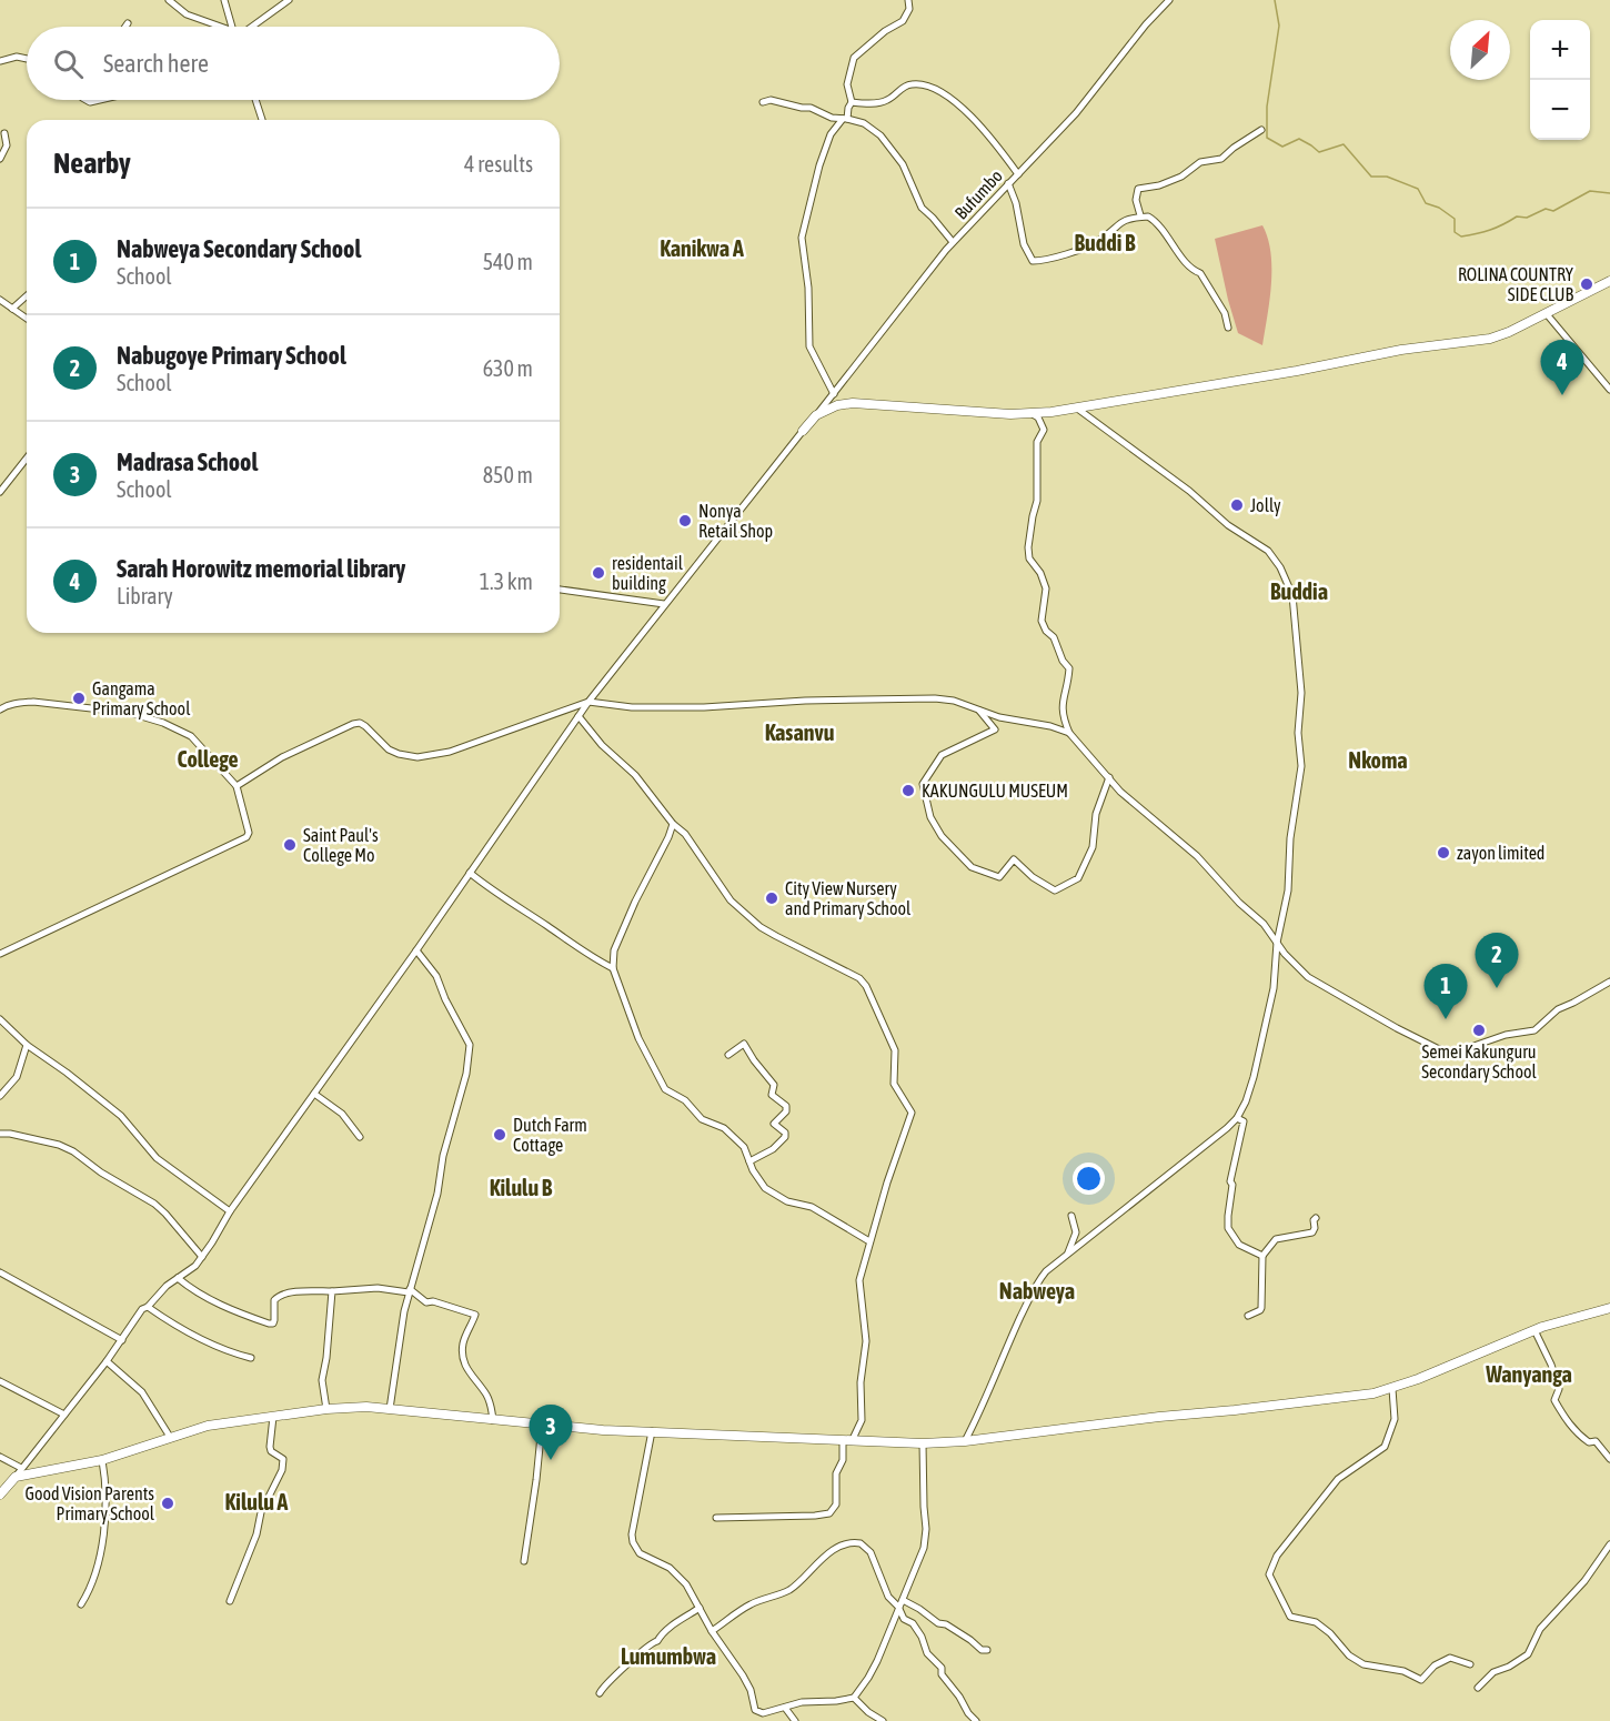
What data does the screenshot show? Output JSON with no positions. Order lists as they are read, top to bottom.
{
  "streets": {
    "street": ["Bufumbo"]
  },
  "districts": [
    "Buddi B",
    "Kanikwa A",
    "Buddia",
    "Kasanvu",
    "College",
    "Nkoma",
    "Kilulu B",
    "Nabweya",
    "Wanyanga",
    "Kilulu A",
    "Lumumbwa"
  ],
  "places": [
    "ROLINA COUNTRY SIDE CLUB",
    "Jolly",
    "Nonya Retail Shop",
    "residentail building",
    "Gangama Primary School",
    "KAKUNGULU MUSEUM",
    "Saint Paul's College Mo",
    "zayon limited",
    "City View Nursery and Primary School",
    "Semei Kakunguru Secondary School",
    "Dutch Farm Cottage",
    "Good Vision Parents Primary School"
  ],
  "north": "top right",
  "page": {
    "map_buttons": ["+", "−"],
    "search": "Search here",
    "heading": ["Nearby", "4 results"],
    "list": [
      {
        "mark": "1",
        "name": "Nabweya Secondary School",
        "note": "School",
        "value": "540 m"
      },
      {
        "mark": "2",
        "name": "Nabugoye Primary School",
        "note": "School",
        "value": "630 m"
      },
      {
        "mark": "3",
        "name": "Madrasa School",
        "note": "School",
        "value": "850 m"
      },
      {
        "mark": "4",
        "name": "Sarah Horowitz memorial library",
        "note": "Library",
        "value": "1.3 km"
      }
    ],
    "pins": [
      "4",
      "2",
      "1",
      "3"
    ]
  }
}
